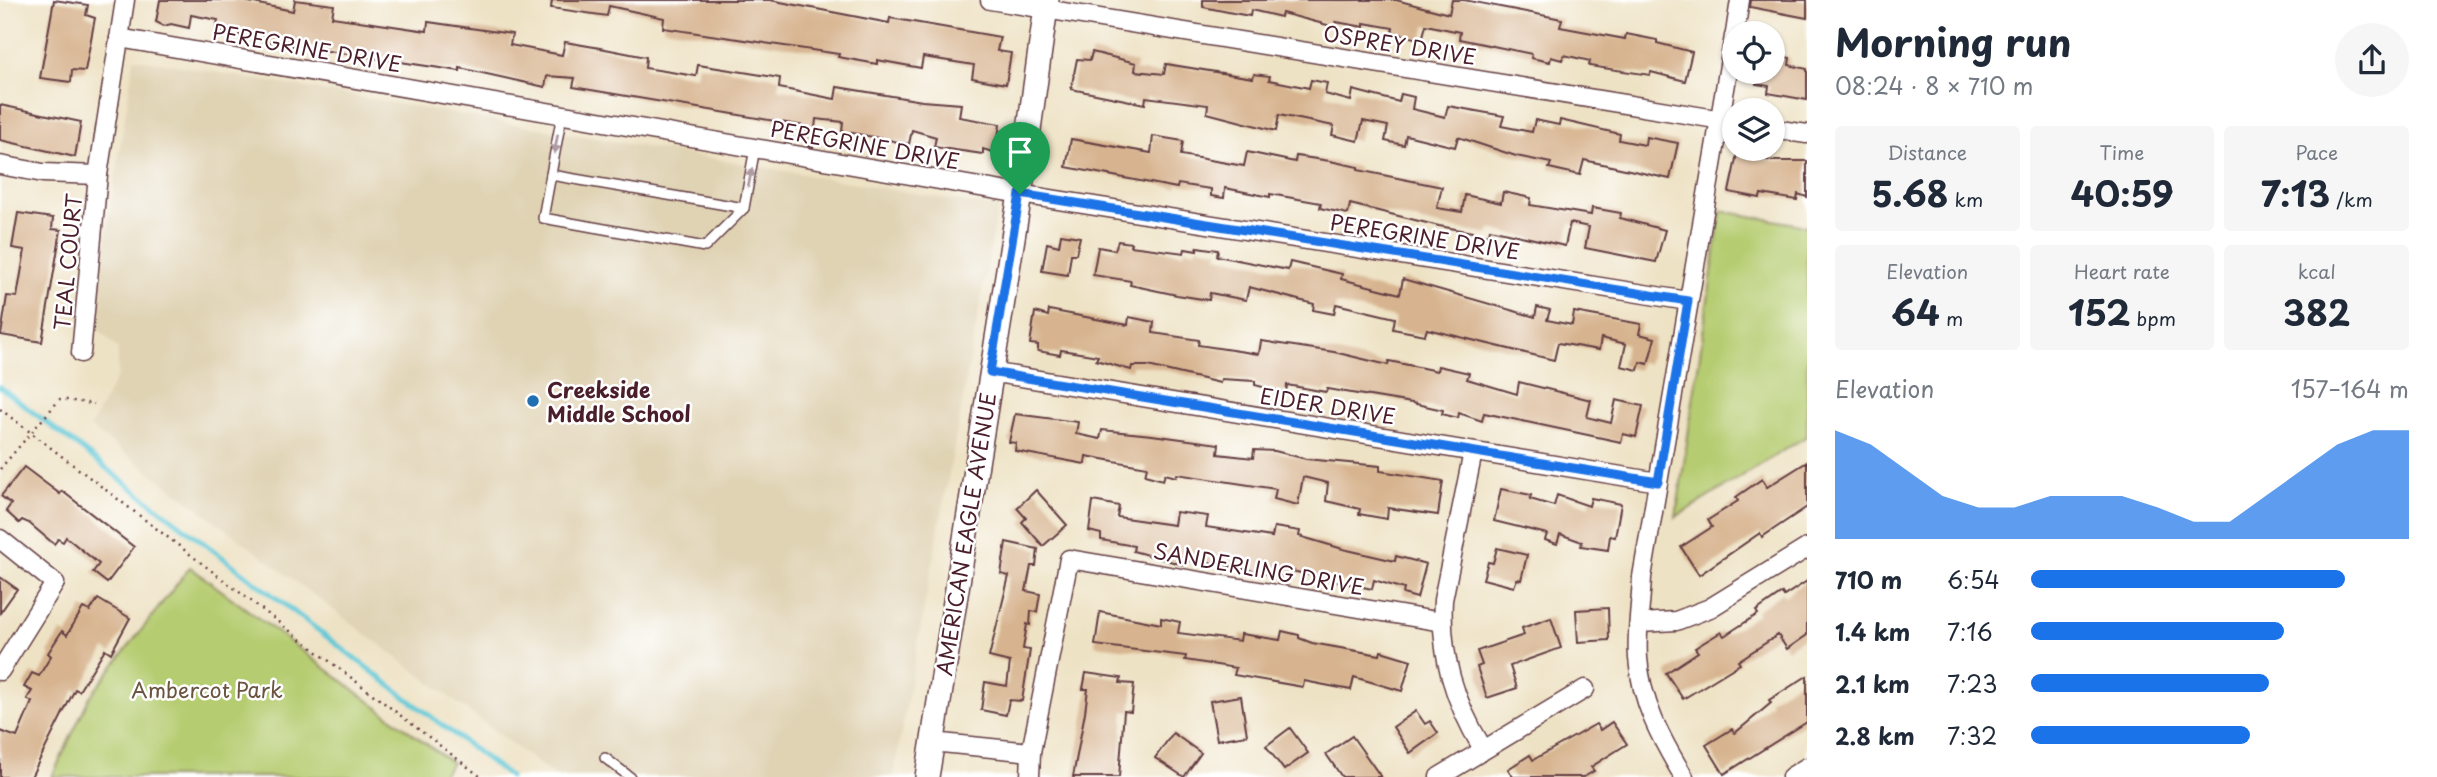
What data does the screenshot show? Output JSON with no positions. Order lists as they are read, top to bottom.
{
  "streets": {
    "street": [
      "OSPREY DRIVE",
      "PEREGRINE DRIVE",
      "TEAL COURT",
      "EIDER DRIVE",
      "AMERICAN EAGLE AVENUE",
      "SANDERLING DRIVE"
    ]
  },
  "crossings": [
    ["OSPREY DRIVE", "AMERICAN EAGLE AVENUE"],
    ["PEREGRINE DRIVE", "TEAL COURT"],
    ["PEREGRINE DRIVE", "AMERICAN EAGLE AVENUE"],
    ["EIDER DRIVE", "AMERICAN EAGLE AVENUE"]
  ],
  "parks": ["Ambercot Park"],
  "places": ["Creekside Middle School"],
  "page": {
    "heading": ["Morning run", "08:24 · 8 × 710 m"],
    "stats": [
      ["Distance", "5.68 km"],
      ["Time", "40:59"],
      ["Pace", "7:13 /km"],
      ["Elevation", "64 m"],
      ["Heart rate", "152 bpm"],
      ["kcal", "382"]
    ],
    "chart": ["Elevation", "157–164 m"],
    "list": [
      {
        "name": "710 m",
        "note": "6:54"
      },
      {
        "name": "1.4 km",
        "note": "7:16"
      },
      {
        "name": "2.1 km",
        "note": "7:23"
      },
      {
        "name": "2.8 km",
        "note": "7:32"
      }
    ]
  }
}
